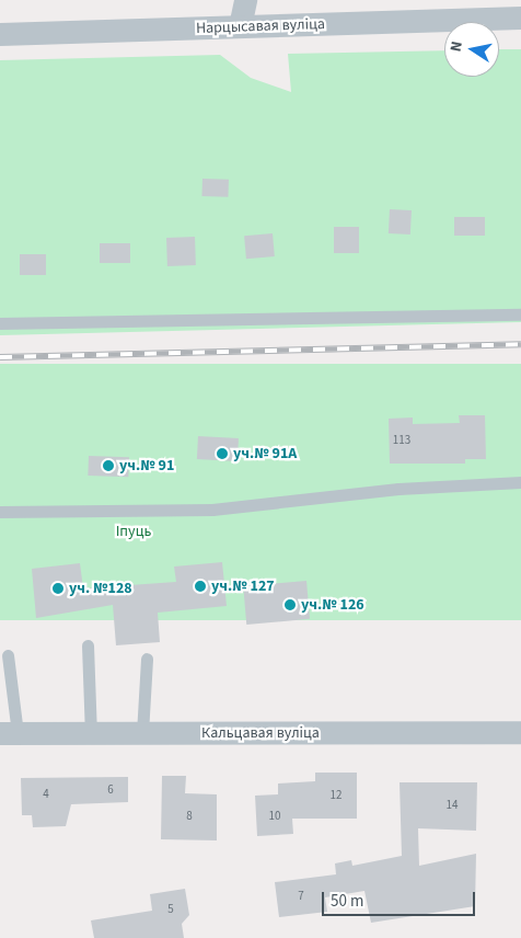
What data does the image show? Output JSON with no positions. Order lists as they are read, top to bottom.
{
  "streets": {
    "street": ["Нарцысавая вуліца", "Кальцавая вуліца"]
  },
  "parks": ["Іпуць"],
  "places": [
    "уч.№ 91А",
    "уч.№ 91",
    "уч.№ 127",
    "уч. №128",
    "уч.№ 126"
  ],
  "house_numbers": [
    "113",
    "6",
    "4",
    "12",
    "14",
    "8",
    "10",
    "7",
    "5"
  ],
  "scale_bar": "50 m",
  "north": "left"
}
